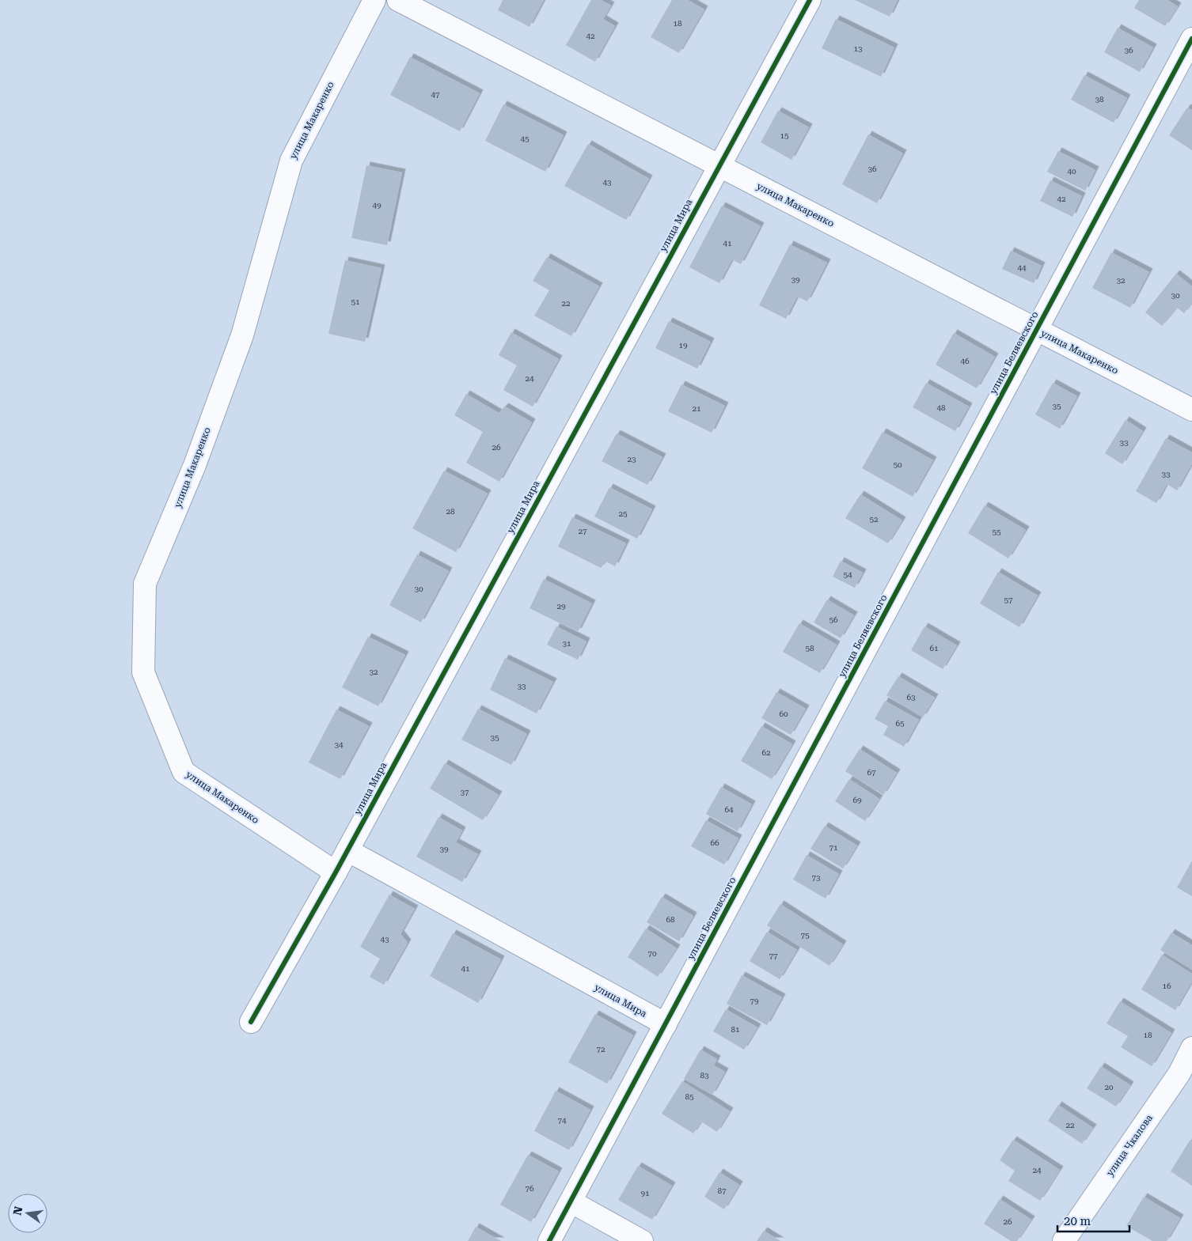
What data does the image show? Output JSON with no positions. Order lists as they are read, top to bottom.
{
  "streets": {
    "street": [
      "улица Макаренко",
      "улица Мира",
      "улица Беляевского",
      "улица Чкалова"
    ]
  },
  "crossings": [
    ["улица Макаренко", "улица Мира"],
    ["улица Макаренко", "улица Беляевского"],
    ["улица Мира", "улица Беляевского"]
  ],
  "house_numbers": [
    "18",
    "42",
    "13",
    "36",
    "47",
    "38",
    "15",
    "45",
    "36",
    "40",
    "43",
    "42",
    "49",
    "41",
    "44",
    "39",
    "32",
    "30",
    "51",
    "22",
    "19",
    "46",
    "24",
    "35",
    "48",
    "21",
    "33",
    "26",
    "23",
    "50",
    "33",
    "28",
    "25",
    "52",
    "27",
    "55",
    "54",
    "30",
    "57",
    "29",
    "56",
    "31",
    "58",
    "61",
    "32",
    "33",
    "63",
    "60",
    "65",
    "35",
    "34",
    "62",
    "67",
    "37",
    "69",
    "64",
    "66",
    "71",
    "39",
    "73",
    "68",
    "75",
    "43",
    "70",
    "77",
    "41",
    "16",
    "79",
    "81",
    "18",
    "72",
    "83",
    "20",
    "85",
    "74",
    "22",
    "24",
    "76",
    "87",
    "91",
    "26"
  ],
  "scale_bar": "20 m",
  "north": "left"
}
